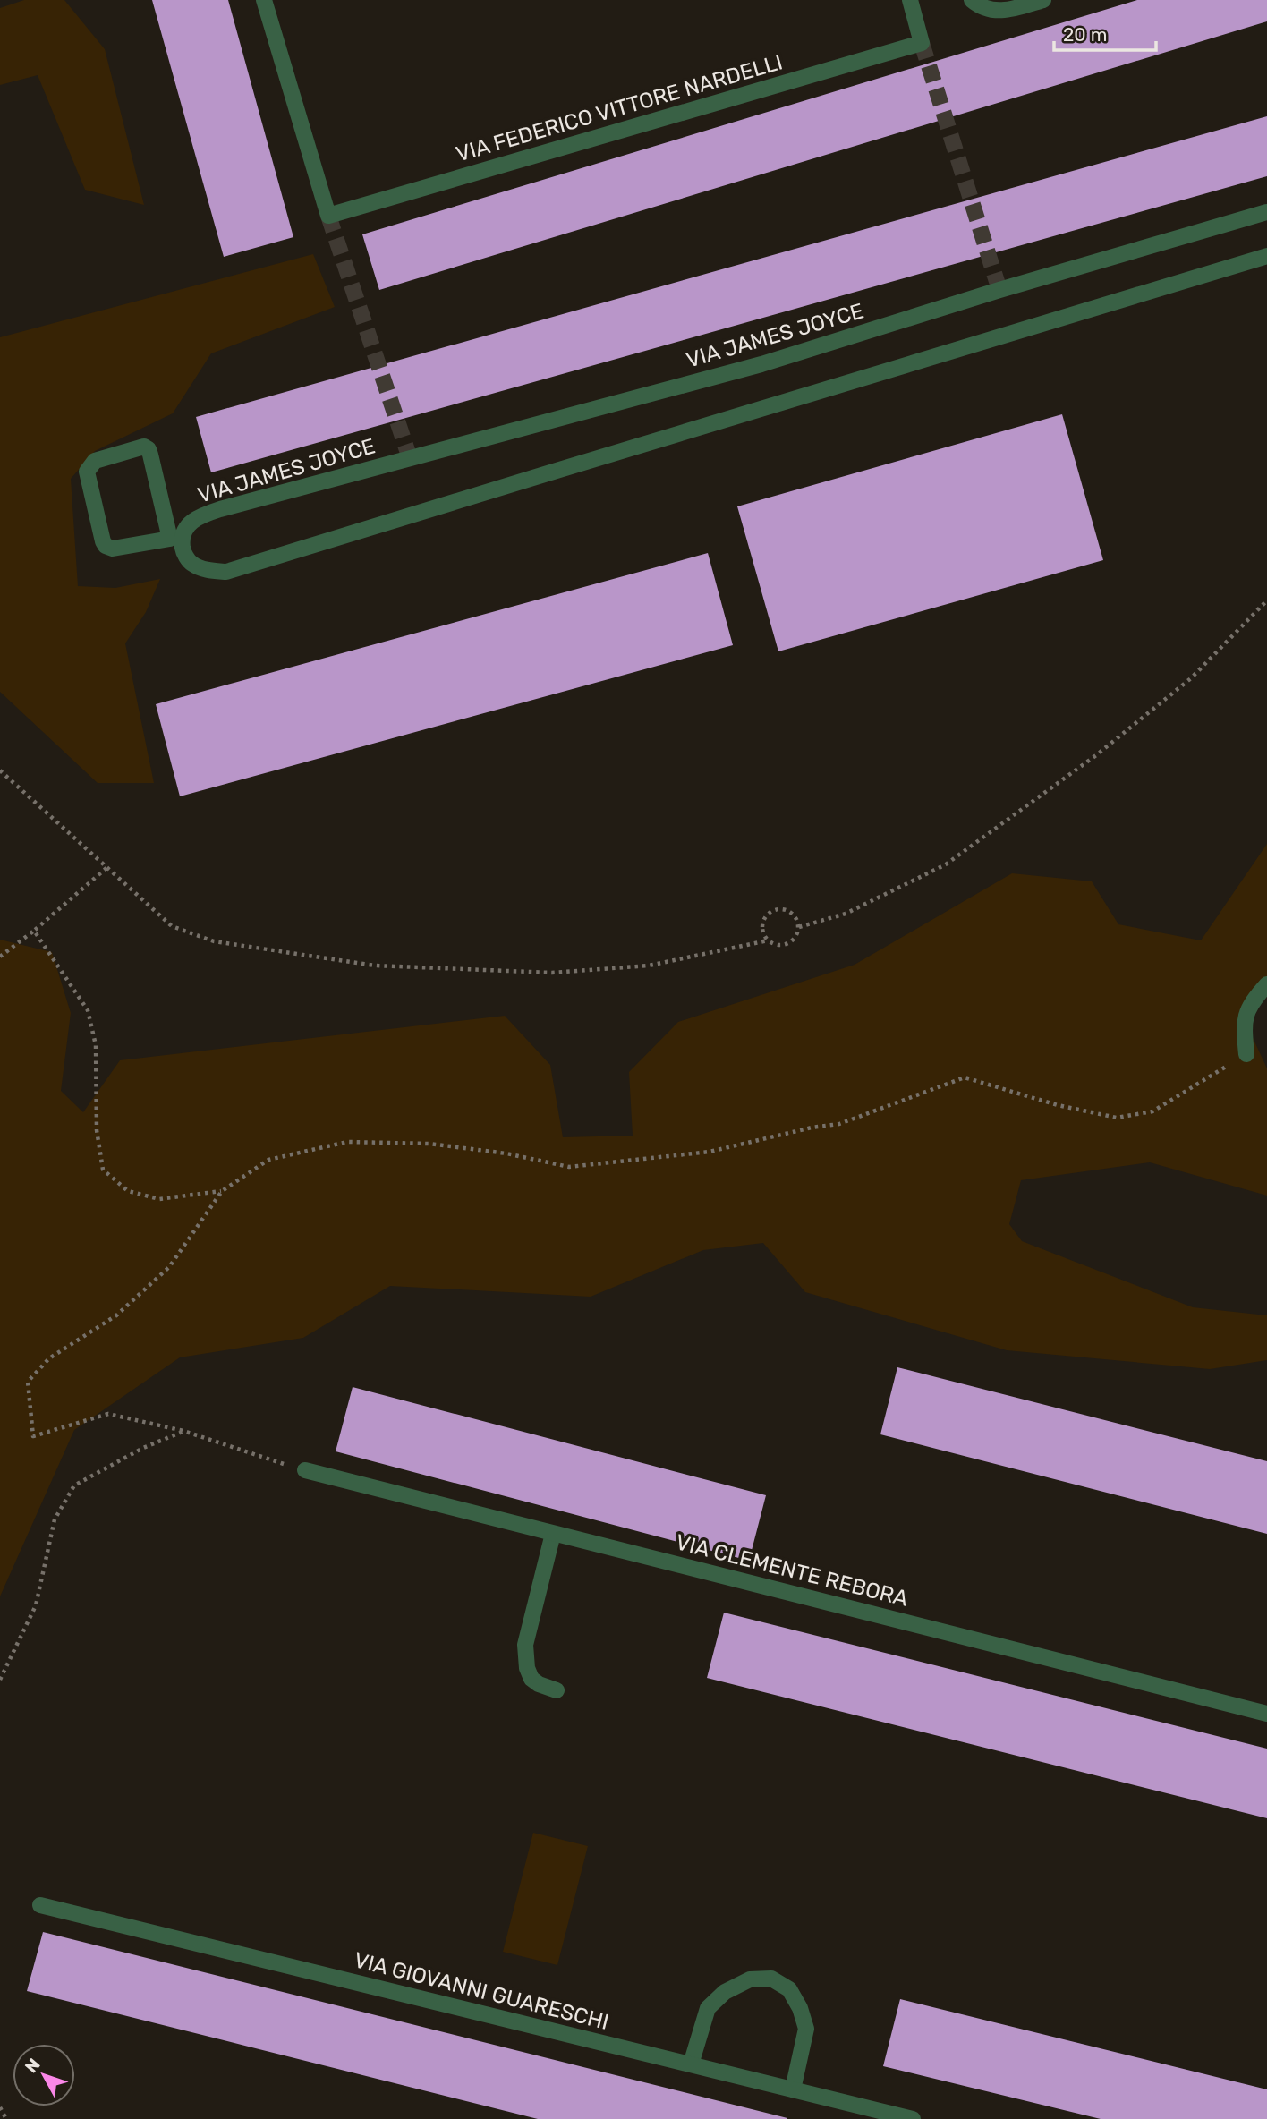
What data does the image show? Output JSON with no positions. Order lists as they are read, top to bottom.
{
  "streets": {
    "street": [
      "VIA FEDERICO VITTORE NARDELLI",
      "VIA JAMES JOYCE",
      "VIA CLEMENTE REBORA",
      "VIA GIOVANNI GUARESCHI"
    ]
  },
  "scale_bar": "20 m",
  "north": "top left"
}
